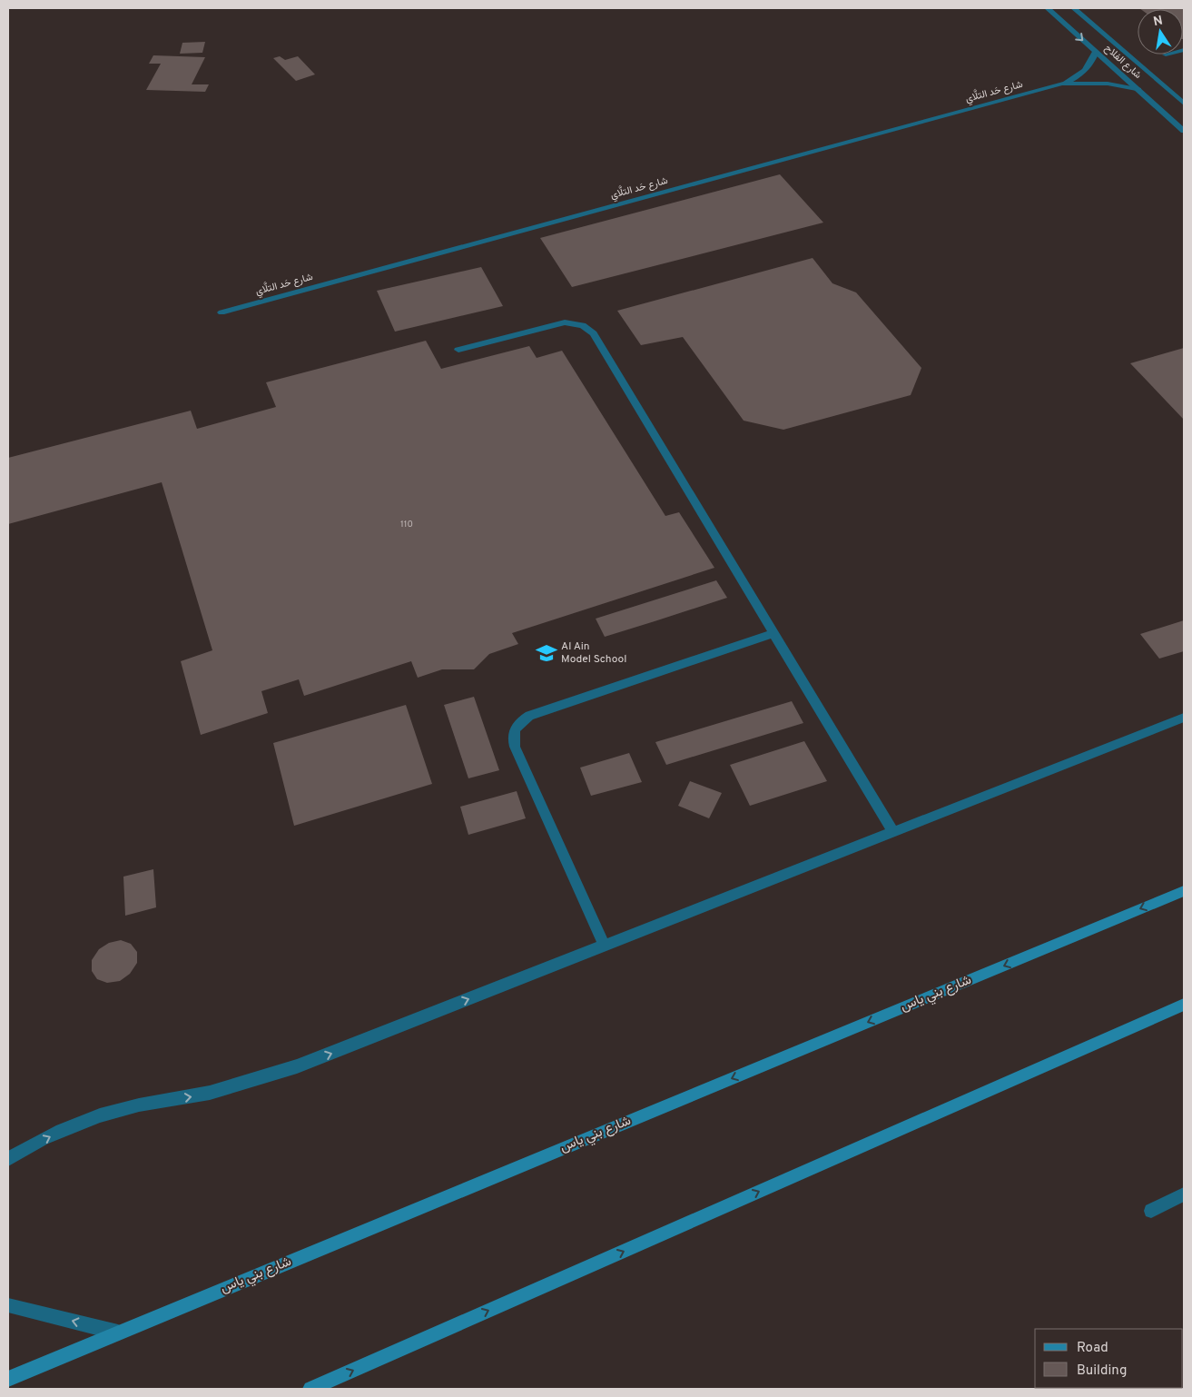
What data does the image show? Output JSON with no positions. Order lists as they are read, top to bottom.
{
  "streets": {
    "main road": ["شارع بني ياس"],
    "street": ["شارع الفلاح", "شارع حَد التلَّاي"]
  },
  "crossings": [
    ["شارع الفلاح", "شارع حَد التلَّاي"]
  ],
  "one_way": ["شارع بني ياس"],
  "places": {
    "school or university": ["Al Ain Model School"]
  },
  "house_numbers": ["110"],
  "legend": ["Road", "Building"],
  "north": "top"
}
